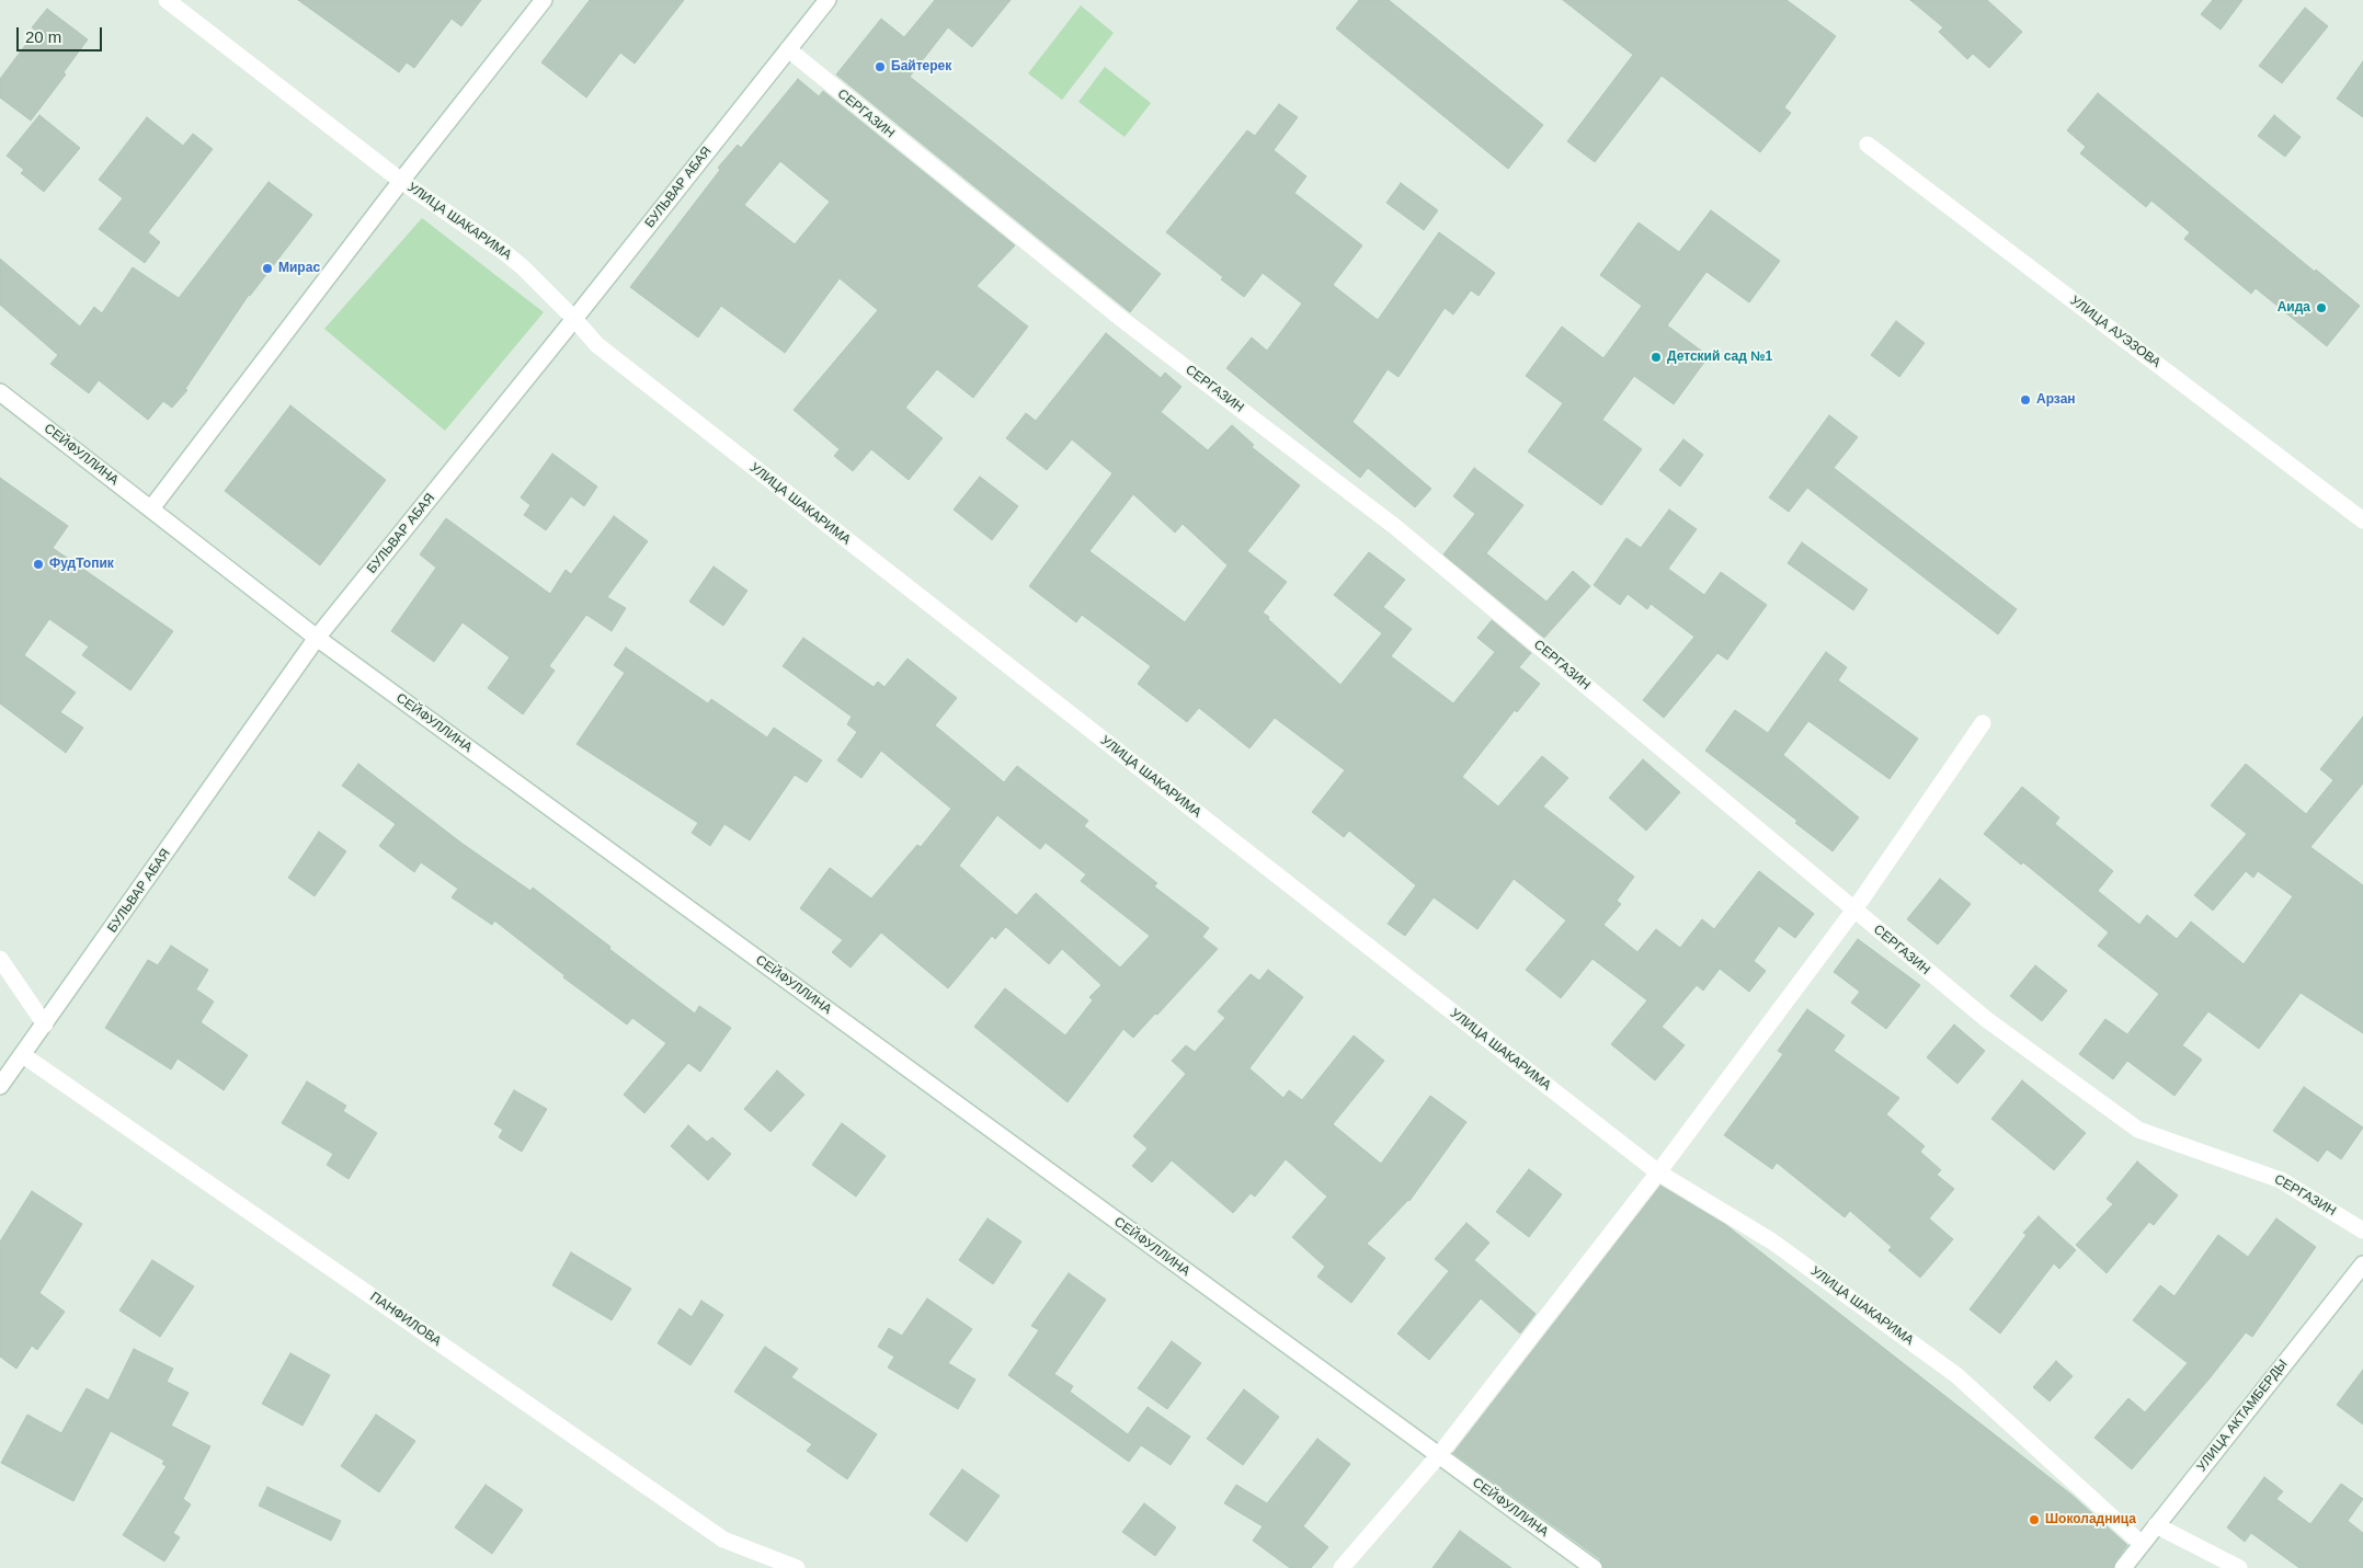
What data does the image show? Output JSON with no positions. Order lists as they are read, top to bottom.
{
  "streets": {
    "street": [
      "СЕРГАЗИН",
      "БУЛЬВАР АБАЯ",
      "УЛИЦА ШАКАРИМА",
      "УЛИЦА АУЭЗОВА",
      "СЕЙФУЛЛИНА",
      "ПАНФИЛОВА",
      "УЛИЦА АКТАМБЕРДЫ"
    ]
  },
  "crossings": [
    ["СЕРГАЗИН", "БУЛЬВАР АБАЯ"],
    ["БУЛЬВАР АБАЯ", "УЛИЦА ШАКАРИМА"],
    ["БУЛЬВАР АБАЯ", "СЕЙФУЛЛИНА"],
    ["БУЛЬВАР АБАЯ", "ПАНФИЛОВА"],
    ["УЛИЦА ШАКАРИМА", "УЛИЦА АКТАМБЕРДЫ"]
  ],
  "places": [
    "Байтерек",
    "Мирас",
    "Аида",
    "Детский сад №1",
    "Арзан",
    "ФудТопик",
    "Шоколадница"
  ],
  "scale_bar": "20 m"
}
